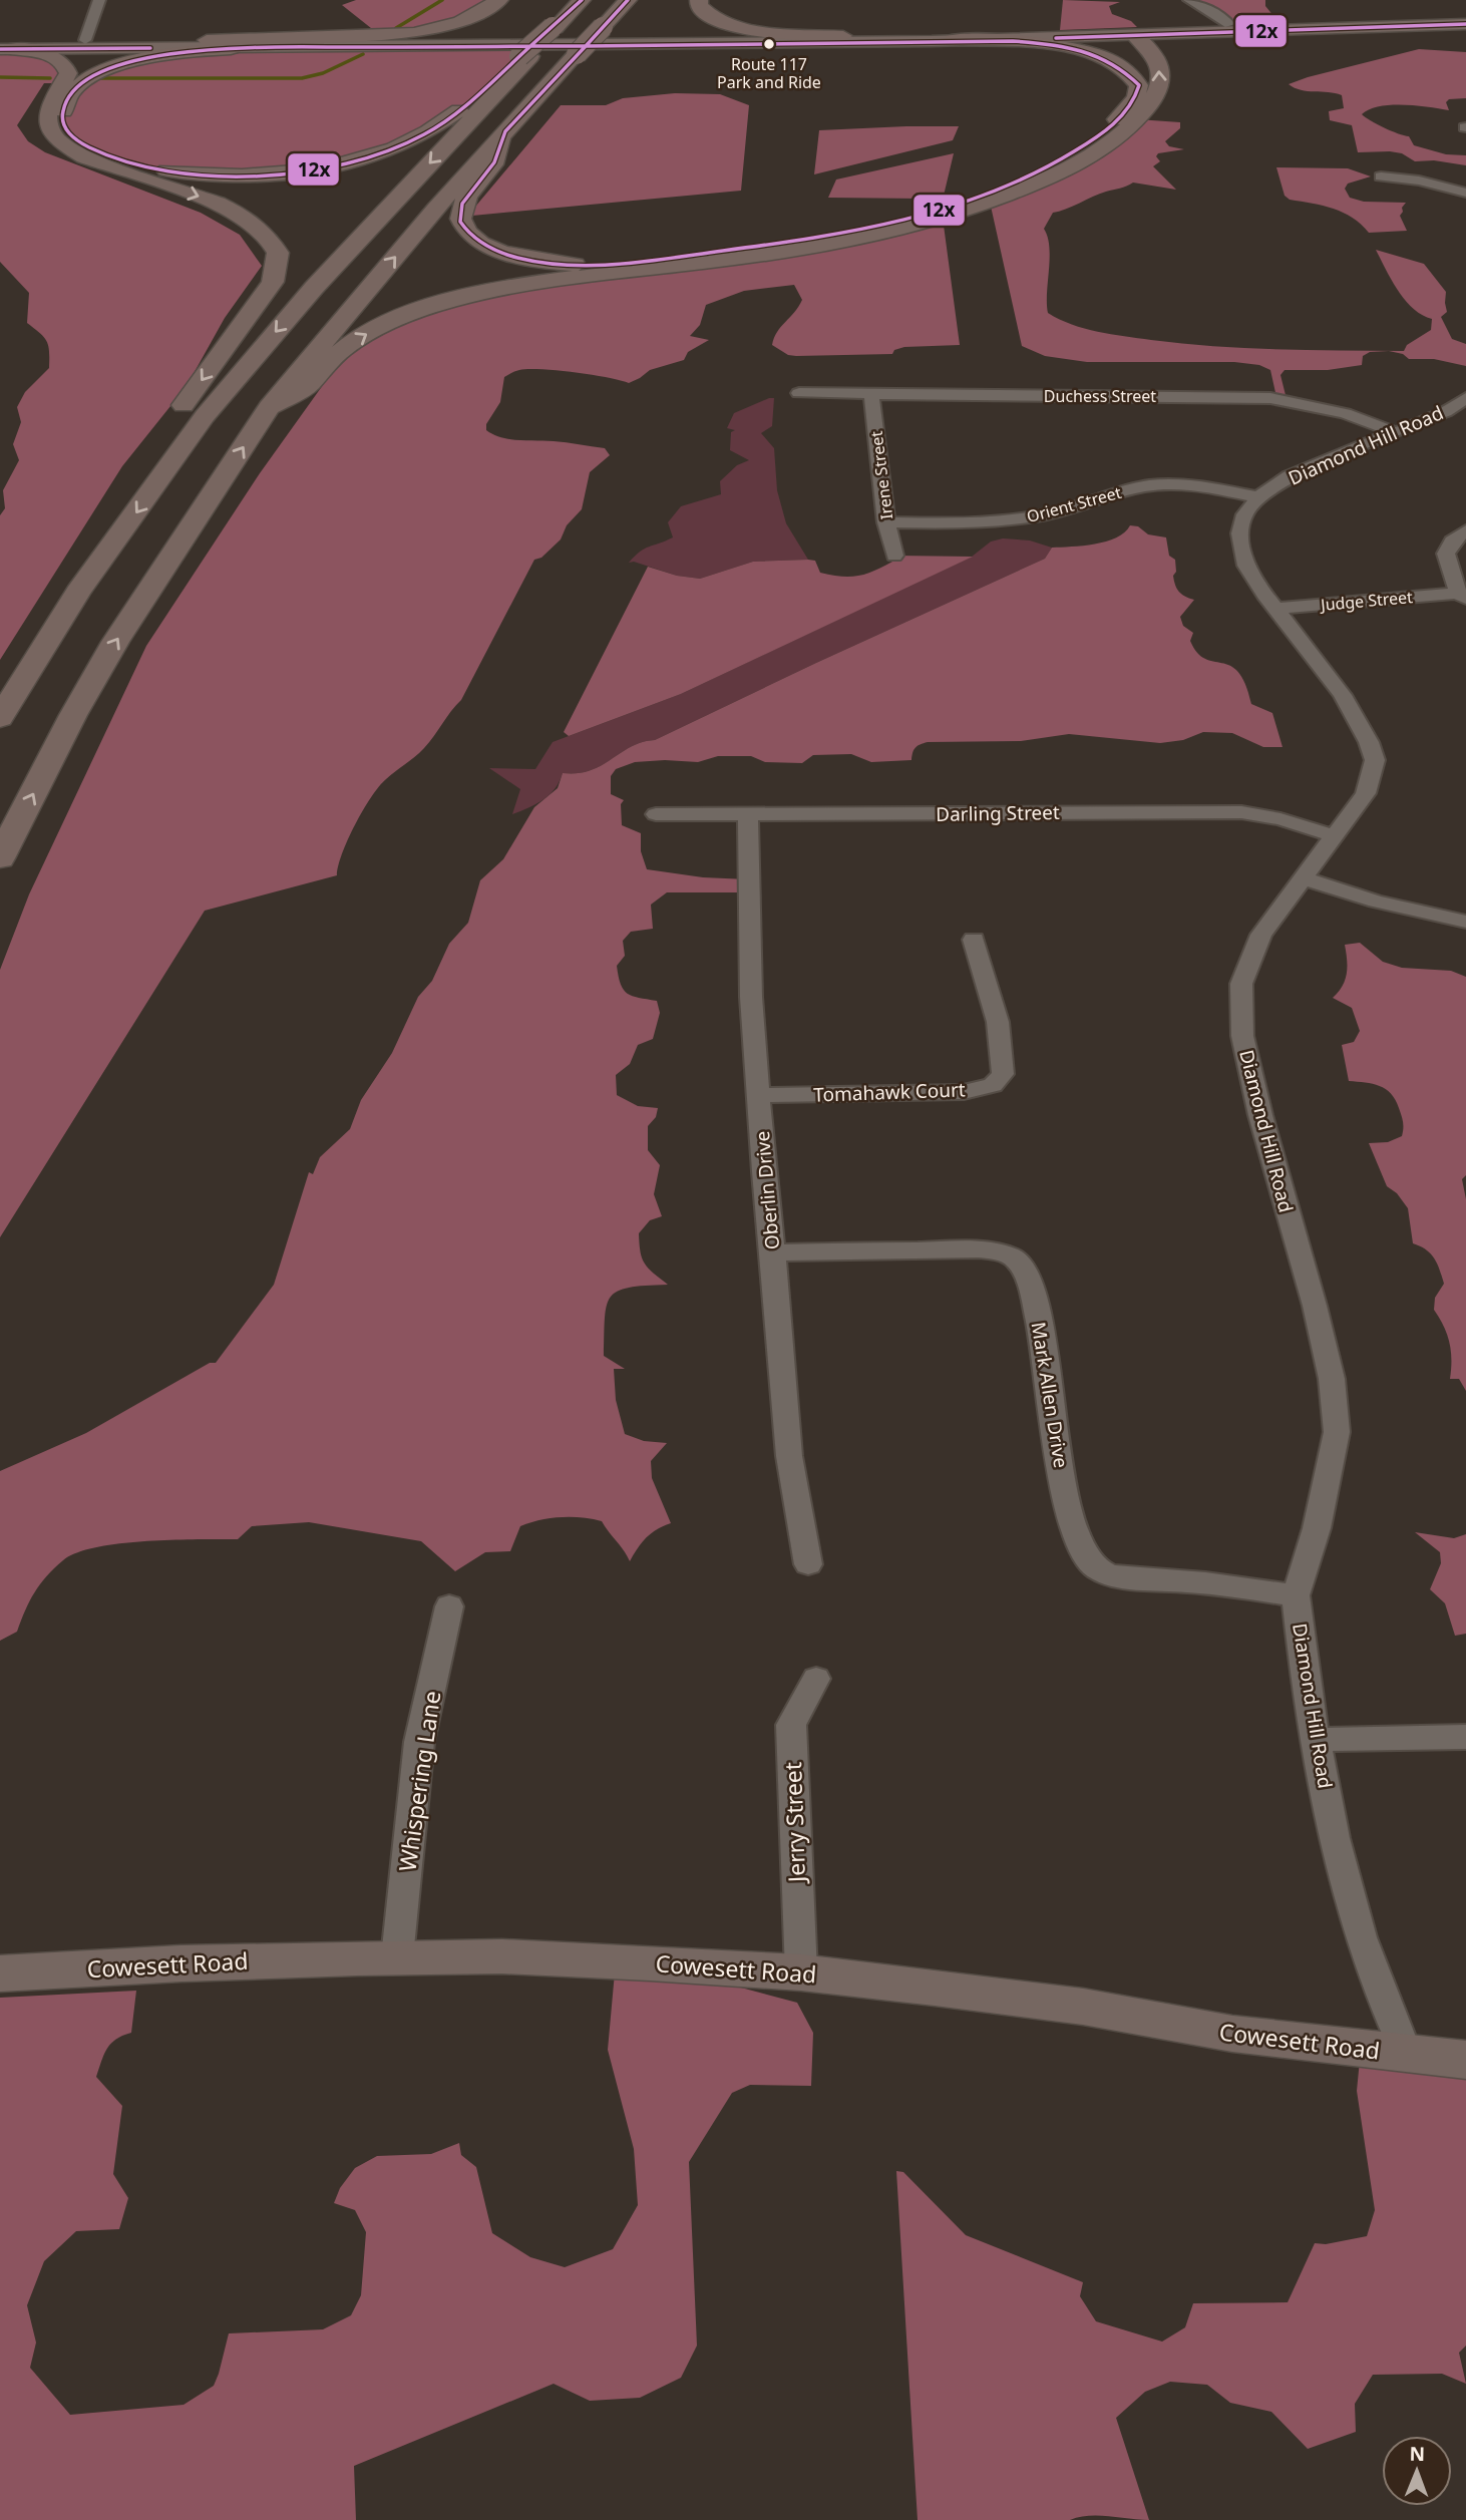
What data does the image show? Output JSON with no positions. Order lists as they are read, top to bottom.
{
  "streets": {
    "main road": ["Cowesett Road"],
    "street": [
      "Duchess Street",
      "Diamond Hill Road",
      "Irene Street",
      "Orient Street",
      "Judge Street",
      "Darling Street",
      "Tomahawk Court",
      "Oberlin Drive",
      "Mark Allen Drive",
      "Whispering Lane",
      "Jerry Street"
    ]
  },
  "crossings": [
    ["Duchess Street", "Diamond Hill Road"],
    ["Duchess Street", "Irene Street"],
    ["Diamond Hill Road", "Orient Street"],
    ["Diamond Hill Road", "Judge Street"],
    ["Diamond Hill Road", "Darling Street"],
    ["Diamond Hill Road", "Mark Allen Drive"],
    ["Diamond Hill Road", "Cowesett Road"],
    ["Irene Street", "Orient Street"],
    ["Darling Street", "Oberlin Drive"],
    ["Tomahawk Court", "Oberlin Drive"],
    ["Oberlin Drive", "Mark Allen Drive"],
    ["Whispering Lane", "Cowesett Road"],
    ["Jerry Street", "Cowesett Road"]
  ],
  "places": ["Route 117 Park and Ride"],
  "lines": ["transit line 12x"],
  "north": "top"
}
